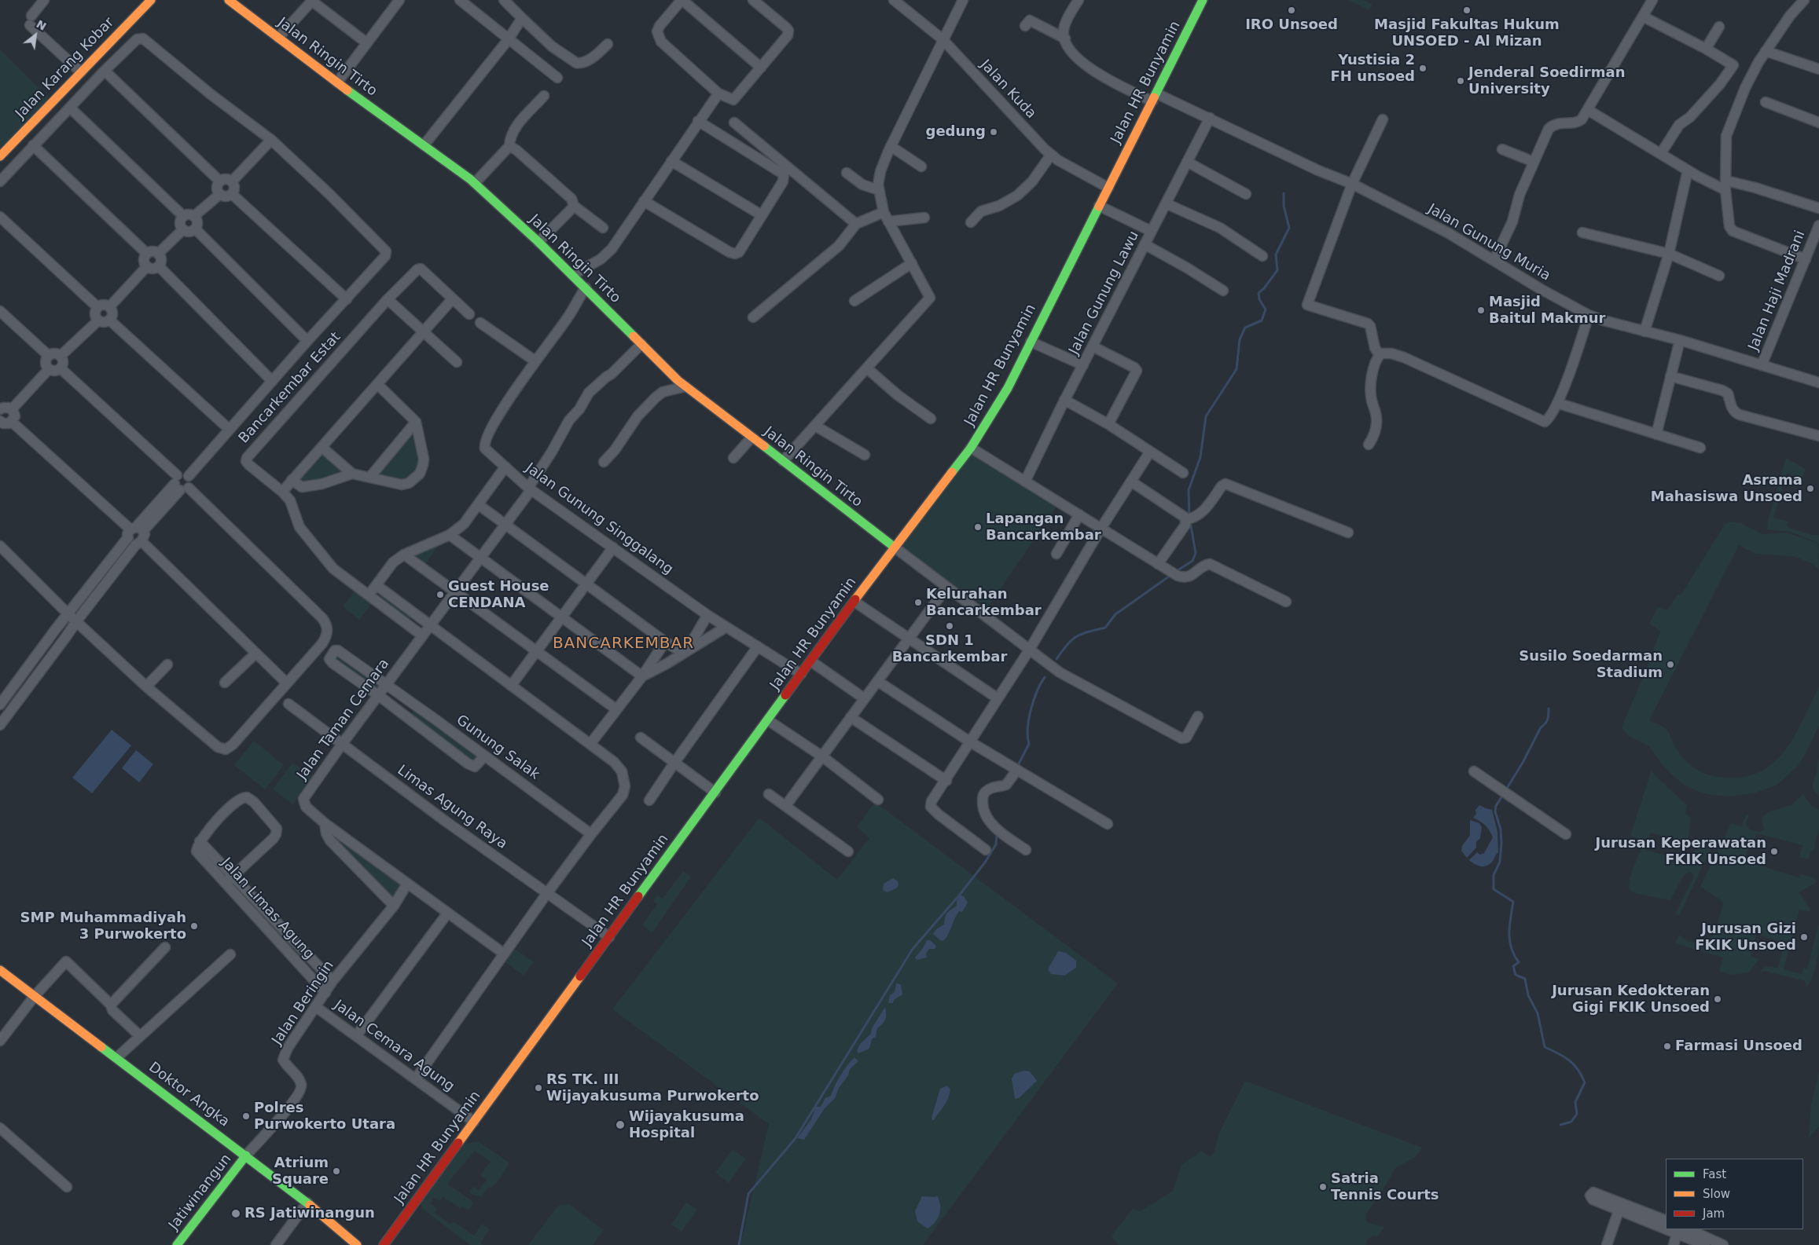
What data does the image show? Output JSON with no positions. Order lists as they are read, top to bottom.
{
  "streets": {
    "street": [
      "Jalan Ringin Tirto",
      "Jalan Karang Kobar",
      "Jalan HR Bunyamin",
      "Jalan Kuda",
      "Jalan Gunung Muria",
      "Jalan Haji Madrani",
      "Jalan Gunung Lawu",
      "Bancarkembar Estat",
      "Jalan Gunung Singgalang",
      "Jalan Taman Cemara",
      "Gunung Salak",
      "Limas Agung Raya",
      "Jalan Limas Agung",
      "Jalan Beringin",
      "Jalan Cemara Agung",
      "Doktor Angka",
      "Jatiwinangun"
    ]
  },
  "crossings": [
    ["Jalan Ringin Tirto", "Jalan HR Bunyamin"],
    ["Jalan Ringin Tirto", "Jalan Gunung Singgalang"],
    ["Jalan Ringin Tirto", "Jalan Taman Cemara"],
    ["Jalan HR Bunyamin", "Jalan Kuda"],
    ["Jalan HR Bunyamin", "Jalan Gunung Muria"],
    ["Jalan HR Bunyamin", "Jalan Gunung Singgalang"],
    ["Jalan HR Bunyamin", "Limas Agung Raya"],
    ["Jalan HR Bunyamin", "Jalan Cemara Agung"],
    ["Jalan Gunung Muria", "Jalan Haji Madrani"],
    ["Jalan Gunung Muria", "Jalan Gunung Lawu"],
    ["Bancarkembar Estat", "Jalan Taman Cemara"],
    ["Jalan Gunung Singgalang", "Jalan Taman Cemara"],
    ["Jalan Taman Cemara", "Gunung Salak"],
    ["Jalan Taman Cemara", "Limas Agung Raya"],
    ["Jalan Taman Cemara", "Jalan Beringin"],
    ["Jalan Limas Agung", "Jalan Beringin"],
    ["Jalan Beringin", "Jalan Cemara Agung"],
    ["Jalan Beringin", "Doktor Angka"],
    ["Jalan Beringin", "Jatiwinangun"],
    ["Doktor Angka", "Jatiwinangun"]
  ],
  "districts": ["BANCARKEMBAR"],
  "places": [
    "IRO Unsoed",
    "Masjid Fakultas Hukum UNSOED - Al Mizan",
    "Yustisia 2 FH unsoed",
    "Jenderal Soedirman University",
    "gedung",
    "Masjid Baitul Makmur",
    "Asrama Mahasiswa Unsoed",
    "Lapangan Bancarkembar",
    "Guest House CENDANA",
    "Kelurahan Bancarkembar",
    "SDN 1 Bancarkembar",
    "Susilo Soedarman Stadium",
    "Jurusan Keperawatan FKIK Unsoed",
    "SMP Muhammadiyah 3 Purwokerto",
    "Jurusan Gizi FKIK Unsoed",
    "Jurusan Kedokteran Gigi FKIK Unsoed",
    "Farmasi Unsoed",
    "RS TK. III Wijayakusuma Purwokerto",
    "Polres Purwokerto Utara",
    "Wijayakusuma Hospital",
    "Atrium Square",
    "Satria Tennis Courts",
    "RS Jatiwinangun"
  ],
  "legend": ["Fast", "Slow", "Jam"],
  "north": "top right"
}
